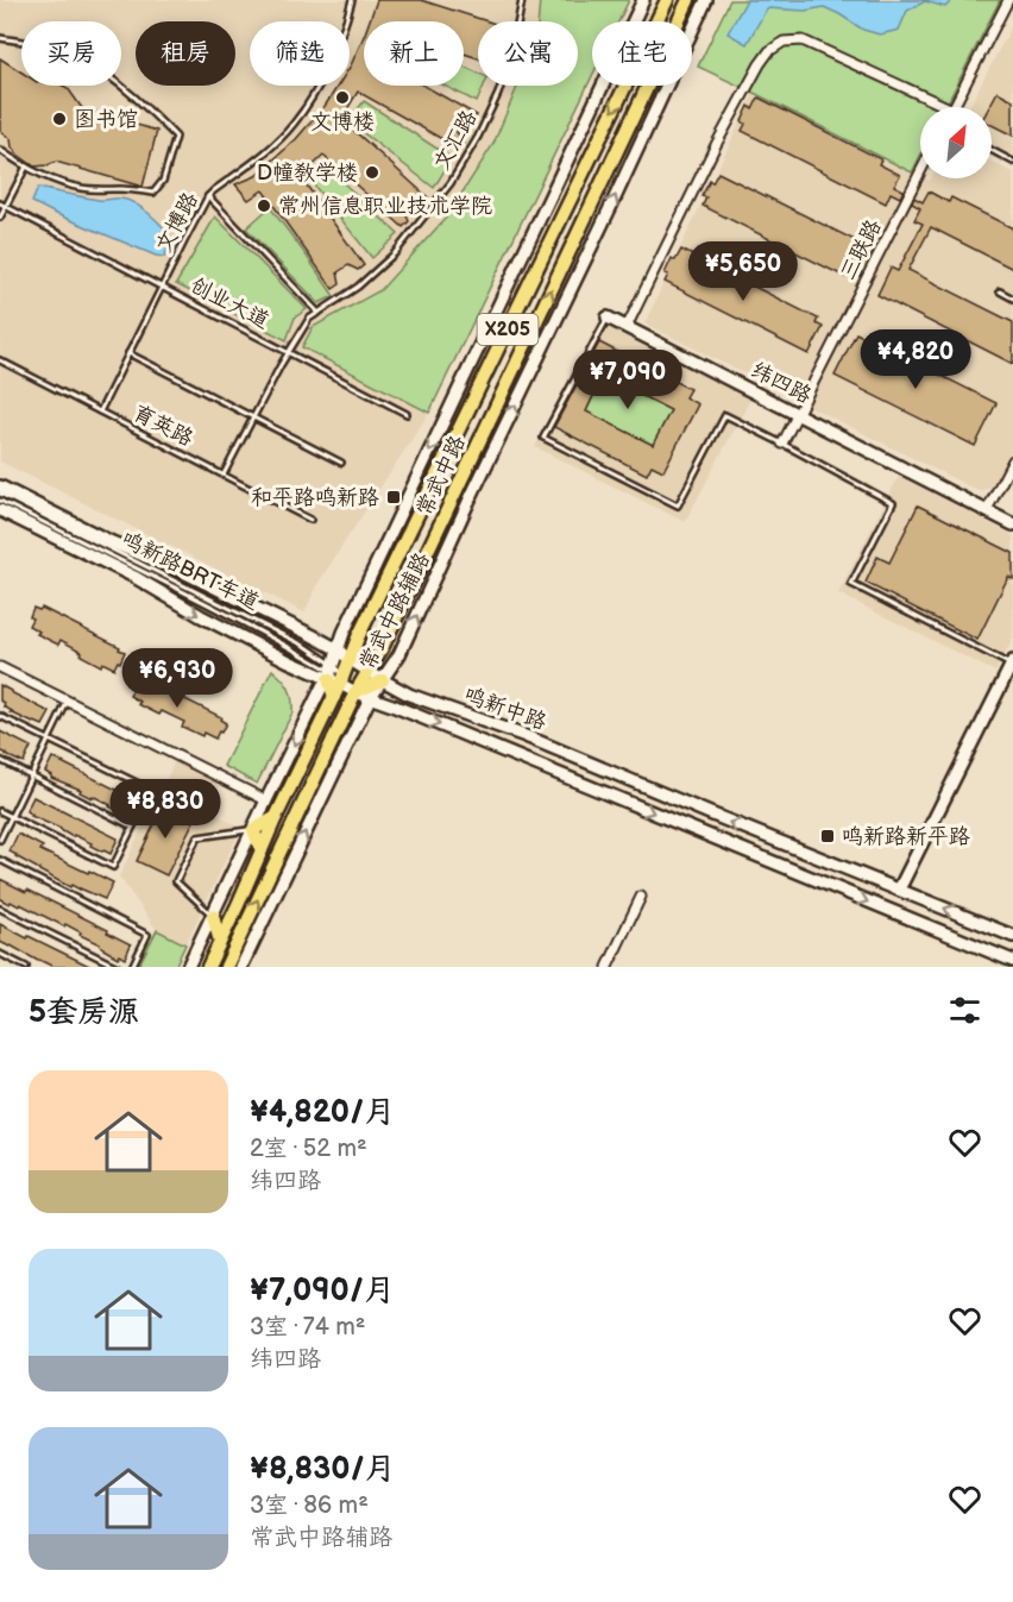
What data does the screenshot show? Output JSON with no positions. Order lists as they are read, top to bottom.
{
  "streets": {
    "main road": ["X205", "常武中路"],
    "street": [
      "三联路",
      "纬四路",
      "常武中路辅路",
      "鸣新中路"
    ],
    "lane": [
      "文汇路",
      "文博路",
      "创业大道",
      "育英路",
      "鸣新路BRT车道"
    ]
  },
  "crossings": [
    ["文汇路", "创业大道"],
    ["文汇路", "育英路"],
    ["文博路", "创业大道"],
    ["文博路", "育英路"],
    ["三联路", "纬四路"],
    ["常武中路", "鸣新路BRT车道"],
    ["常武中路", "常武中路辅路"],
    ["常武中路", "鸣新中路"],
    ["鸣新路BRT车道", "常武中路辅路"],
    ["鸣新路BRT车道", "鸣新中路"],
    ["常武中路辅路", "鸣新中路"]
  ],
  "places": {
    "other": [
      "文博楼",
      "图书馆",
      "D幢教学楼",
      "常州信息职业技术学院"
    ],
    "transit": ["和平路鸣新路", "鸣新路新平路"]
  },
  "north": "top right",
  "page": {
    "chip": [
      "买房",
      "租房",
      "筛选",
      "新上",
      "公寓",
      "住宅"
    ],
    "price": [
      "¥5,650",
      "¥4,820",
      "¥7,090",
      "¥6,930",
      "¥8,830"
    ],
    "heading": "5套房源",
    "list": [
      {
        "name": "¥4,820/月",
        "note": "2室 · 52 m² · 纬四路"
      },
      {
        "name": "¥7,090/月",
        "note": "3室 · 74 m² · 纬四路"
      },
      {
        "name": "¥8,830/月",
        "note": "3室 · 86 m² · 常武中路辅路"
      }
    ]
  }
}
